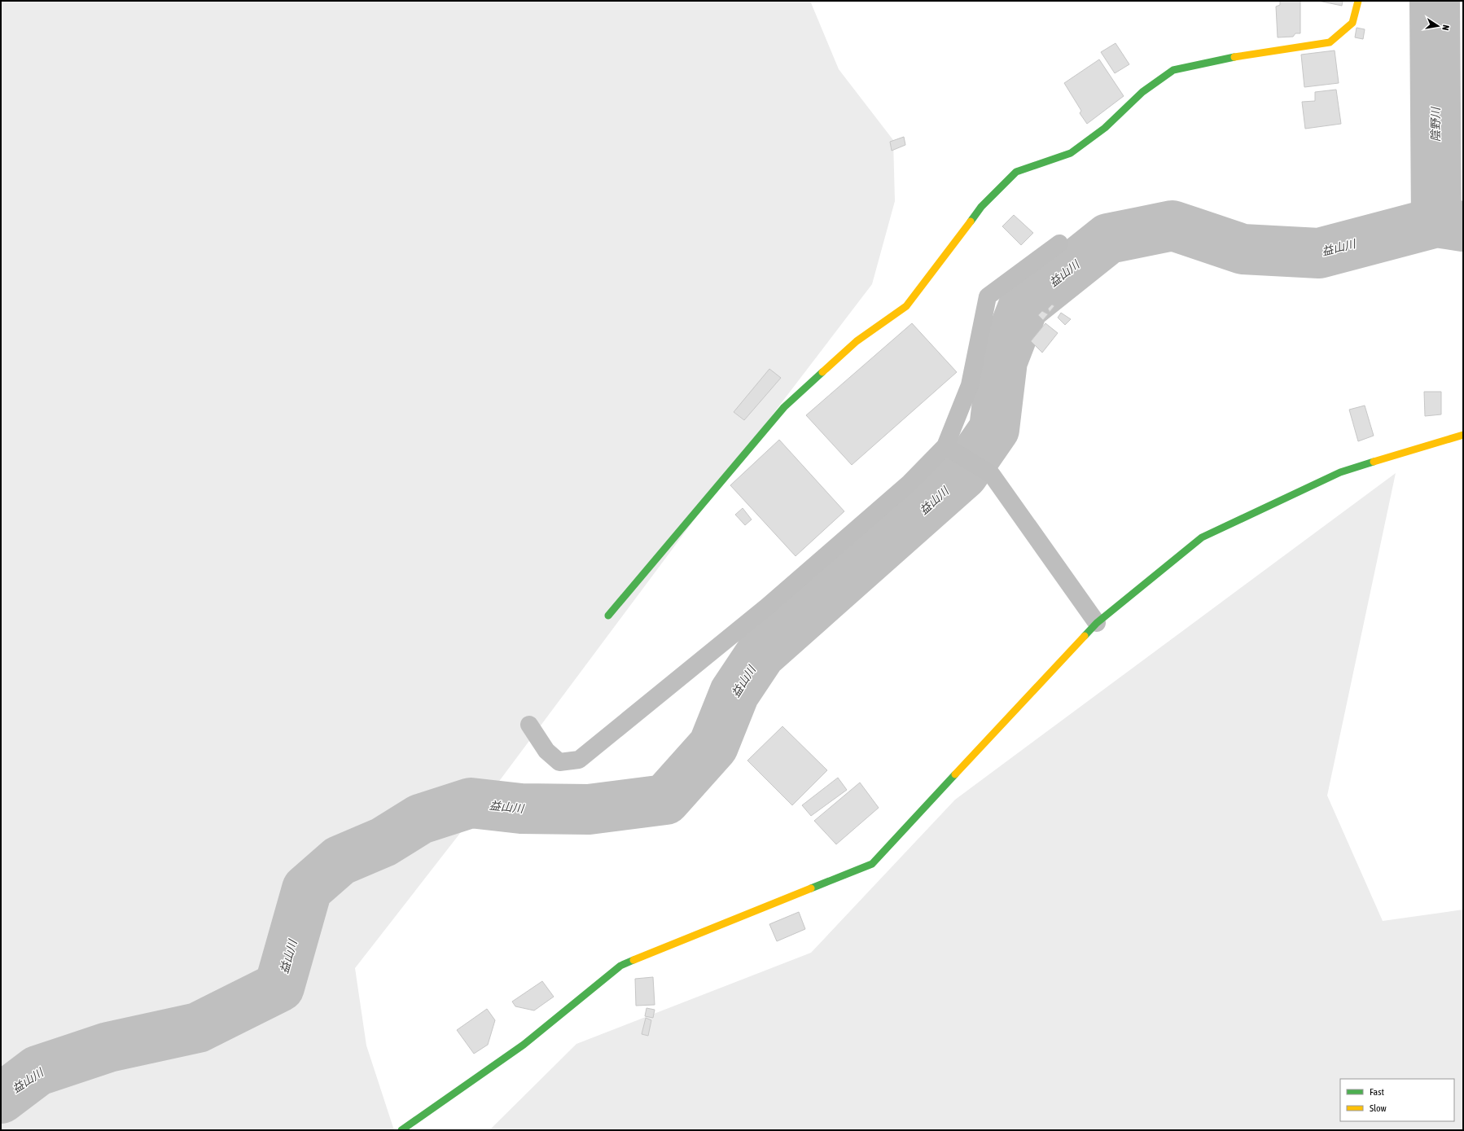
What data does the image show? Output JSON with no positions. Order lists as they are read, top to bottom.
{
  "water": ["陰野川", "益山川"],
  "legend": ["Fast", "Slow"],
  "north": "right"
}
